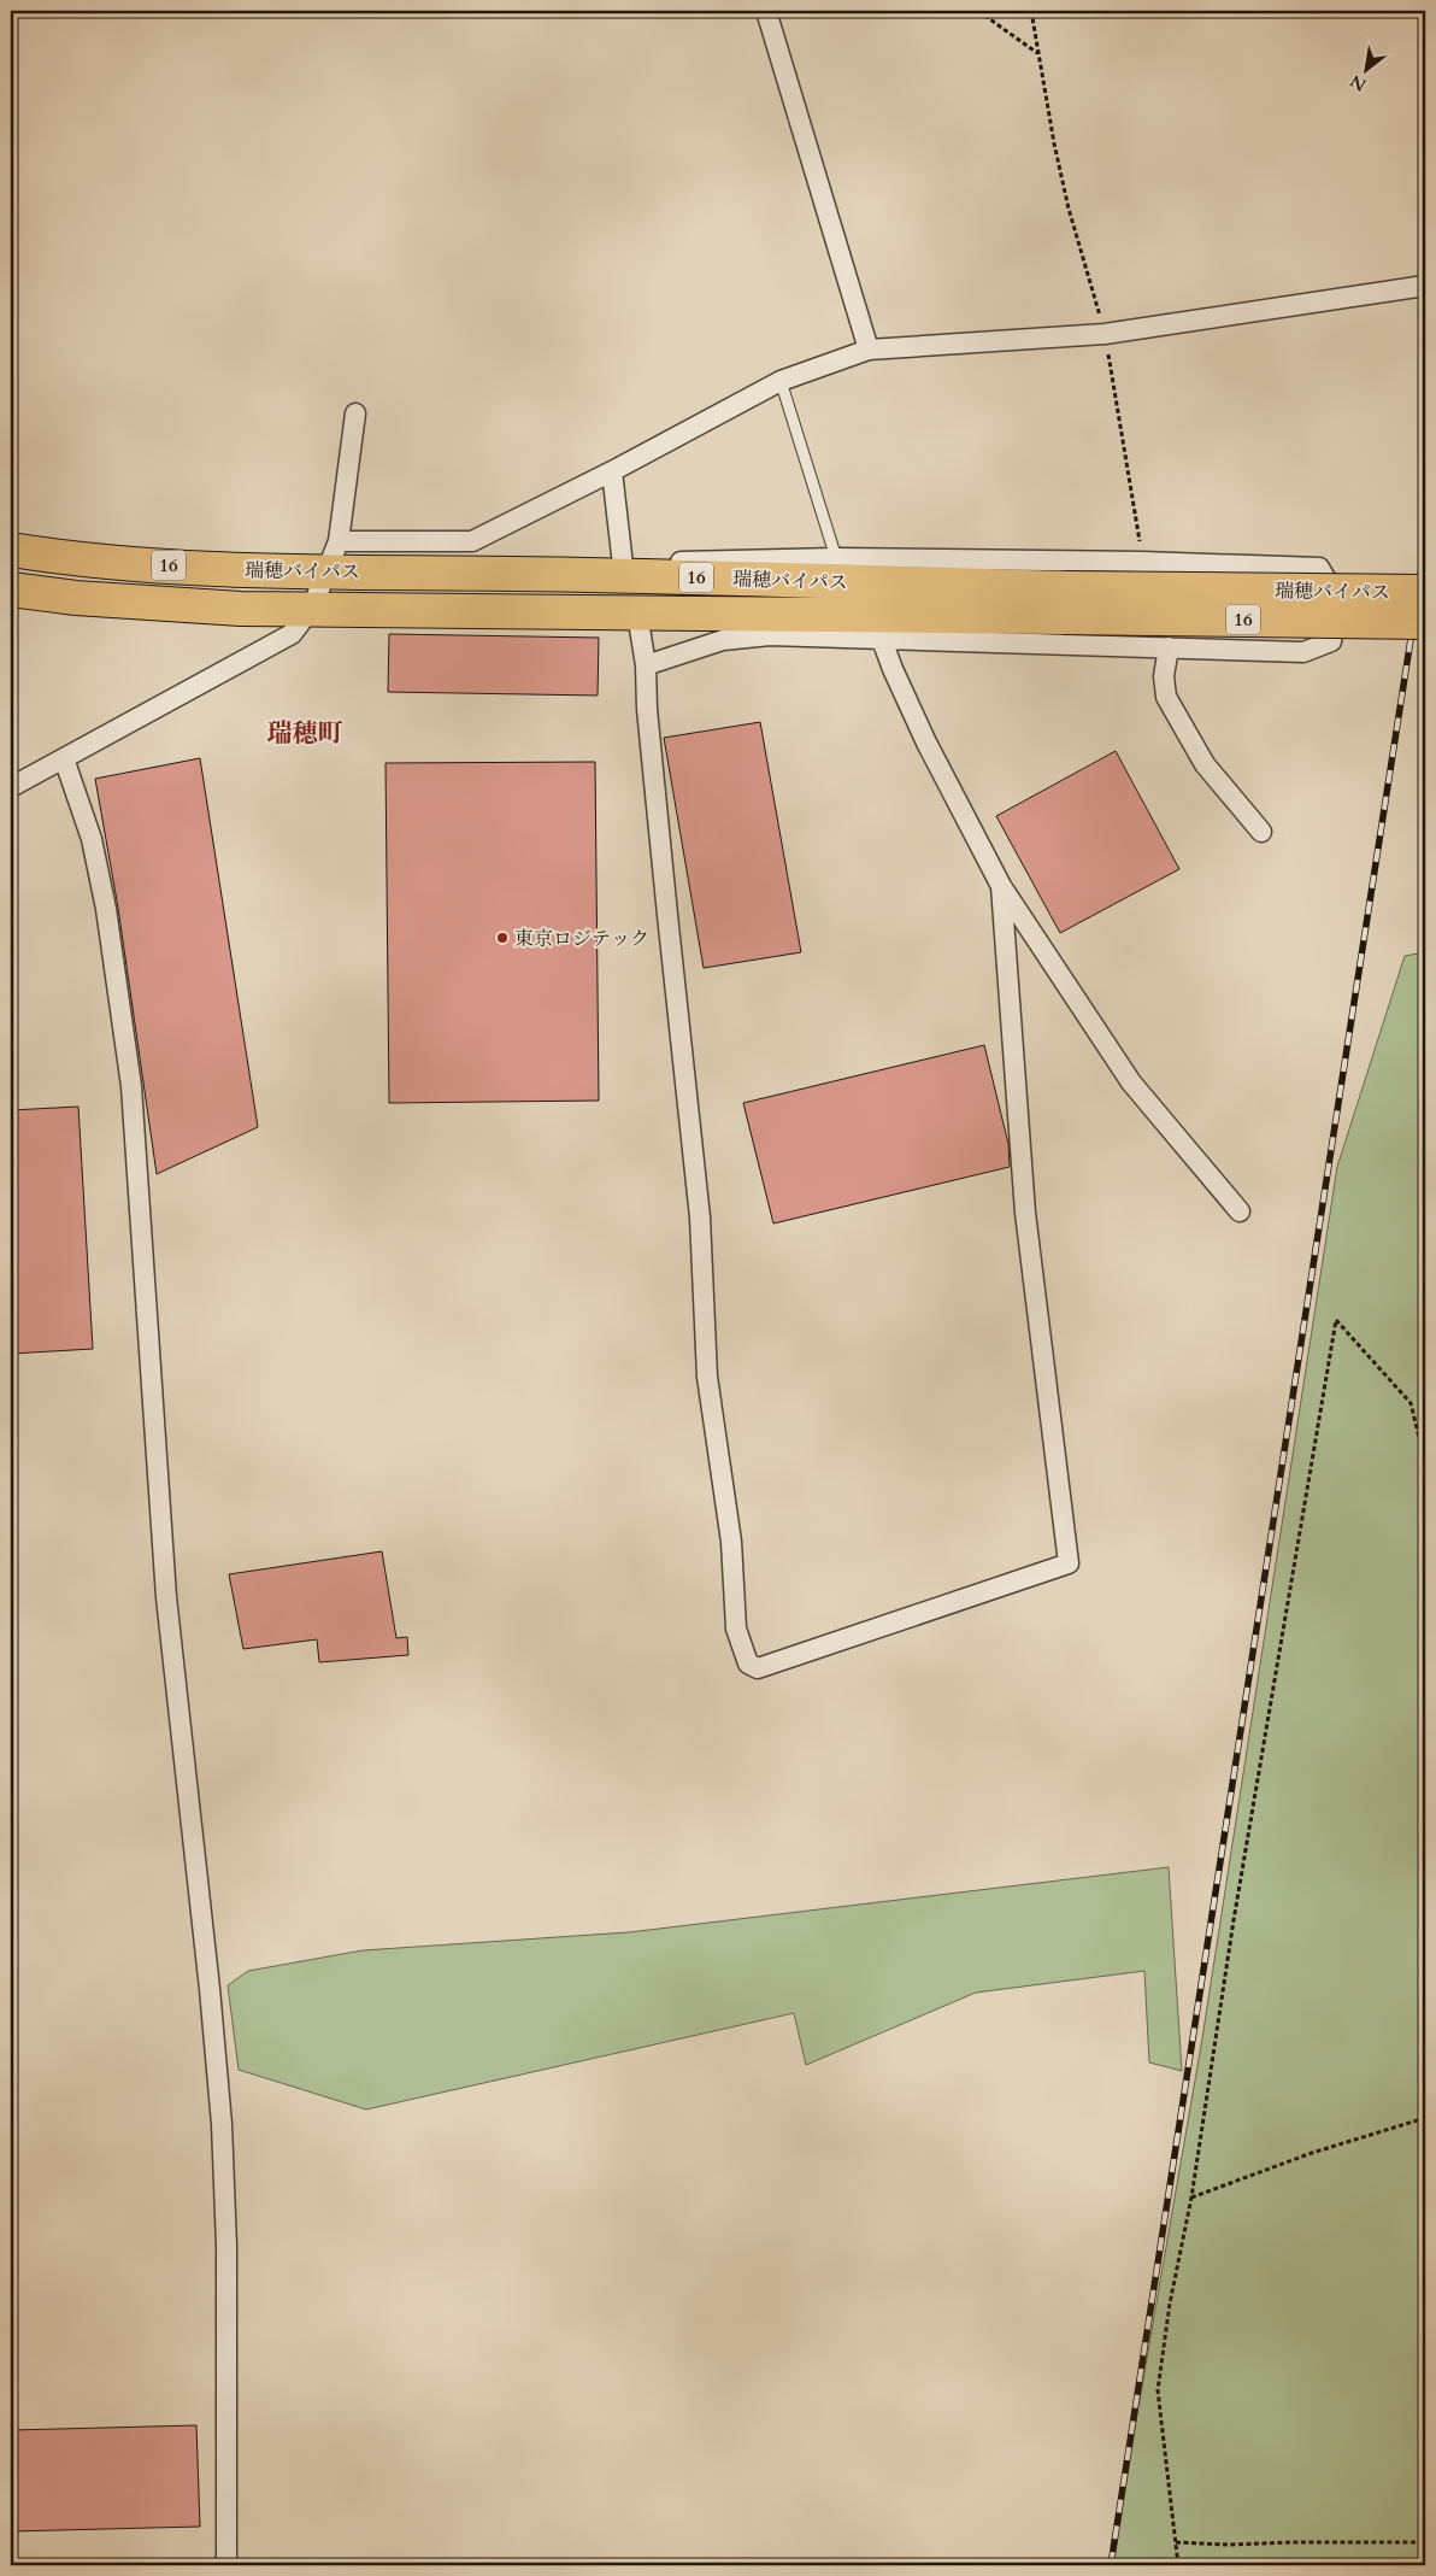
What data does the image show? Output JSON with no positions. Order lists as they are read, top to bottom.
{
  "streets": {
    "highway": ["16", "瑞穂バイパス"]
  },
  "districts": ["瑞穂町"],
  "places": ["東京ロジテック"],
  "north": "bottom left"
}
